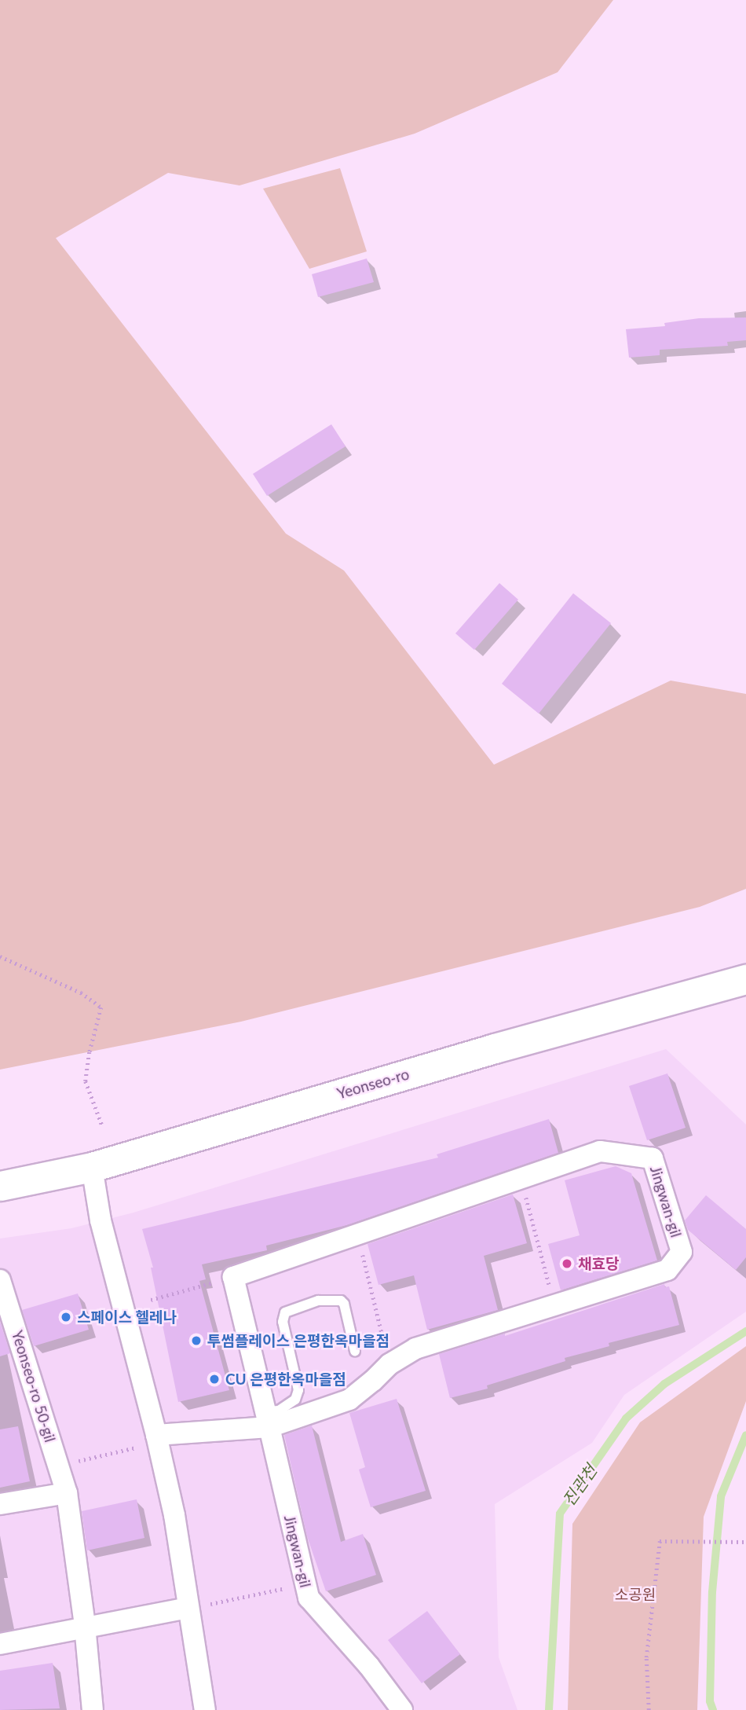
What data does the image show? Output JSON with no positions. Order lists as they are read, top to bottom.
{
  "streets": {
    "main road": ["Yeonseo-ro"],
    "street": ["Jingwan-gil", "Yeonseo-ro 50-gil"]
  },
  "water": ["진관천"],
  "parks": ["소공원"],
  "places": [
    "채효당",
    "스페이스 헬레나",
    "투썸플레이스 은평한옥마을점",
    "CU 은평한옥마을점"
  ]
}
